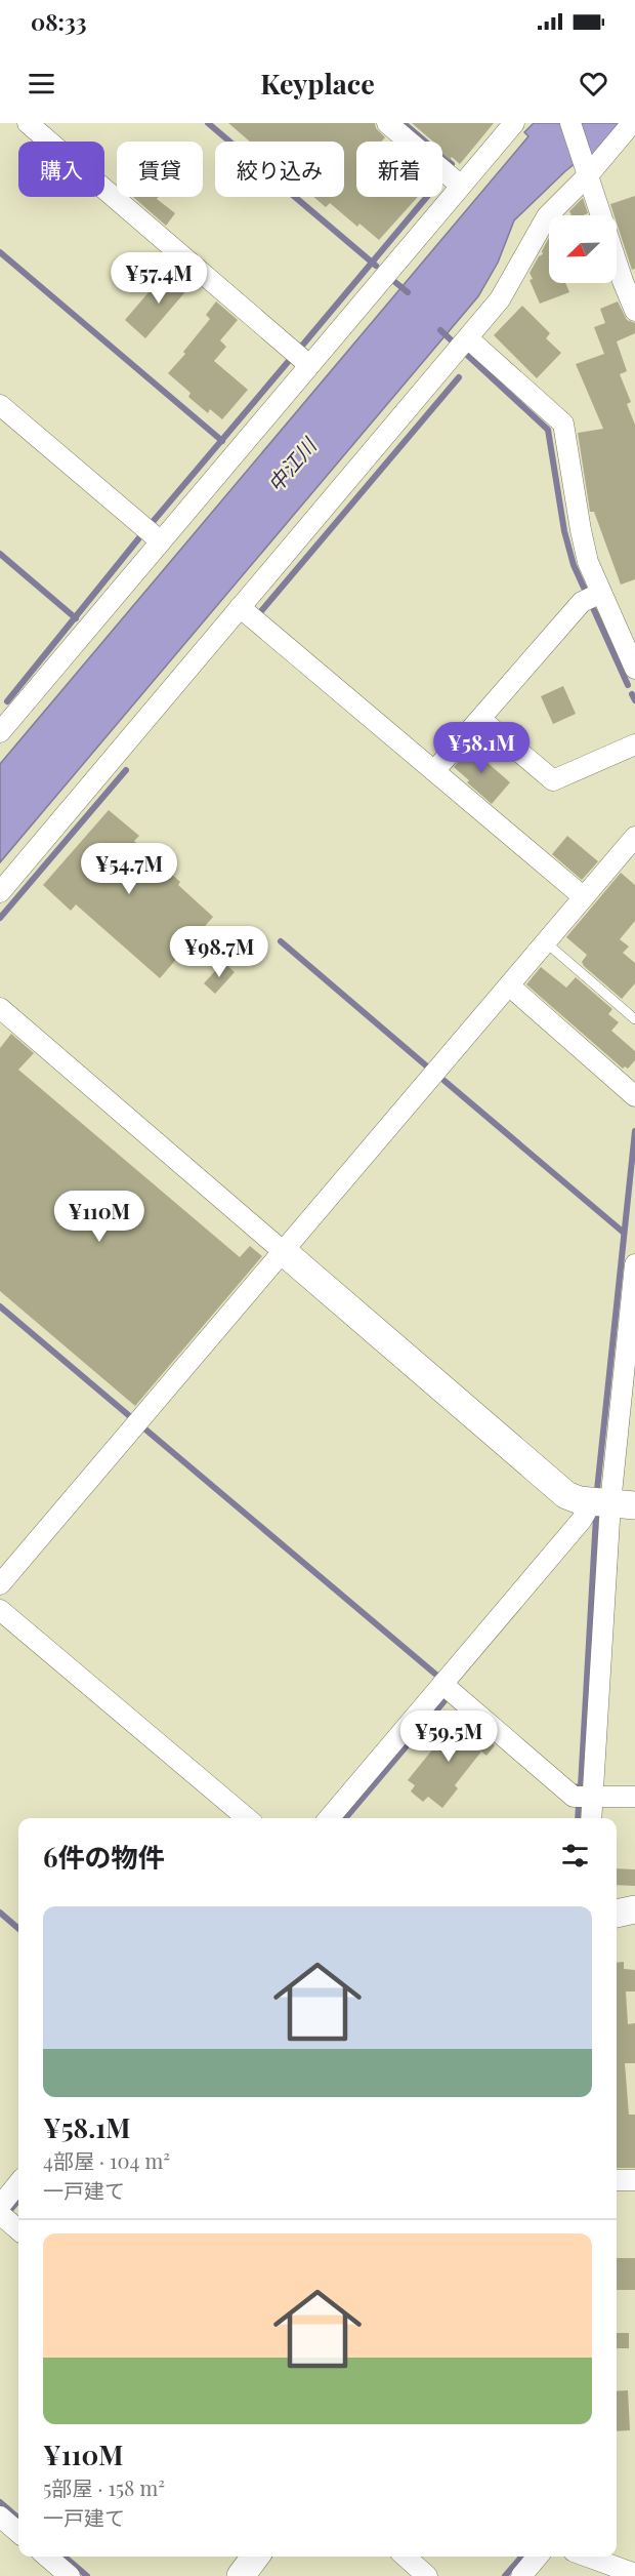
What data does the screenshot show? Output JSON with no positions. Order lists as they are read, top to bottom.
{
  "water": ["中江川"],
  "north": "bottom left",
  "page": {
    "status": "08:33",
    "header": "Keyplace",
    "chip": [
      "購入",
      "賃貸",
      "絞り込み",
      "新着"
    ],
    "price": [
      "¥57.4M",
      "¥58.1M",
      "¥54.7M",
      "¥98.7M",
      "¥110M",
      "¥59.5M"
    ],
    "heading": "6件の物件",
    "list": [
      {
        "name": "¥58.1M",
        "note": "4部屋 · 104 m² · 一戸建て"
      },
      {
        "name": "¥110M",
        "note": "5部屋 · 158 m² · 一戸建て"
      }
    ]
  }
}
